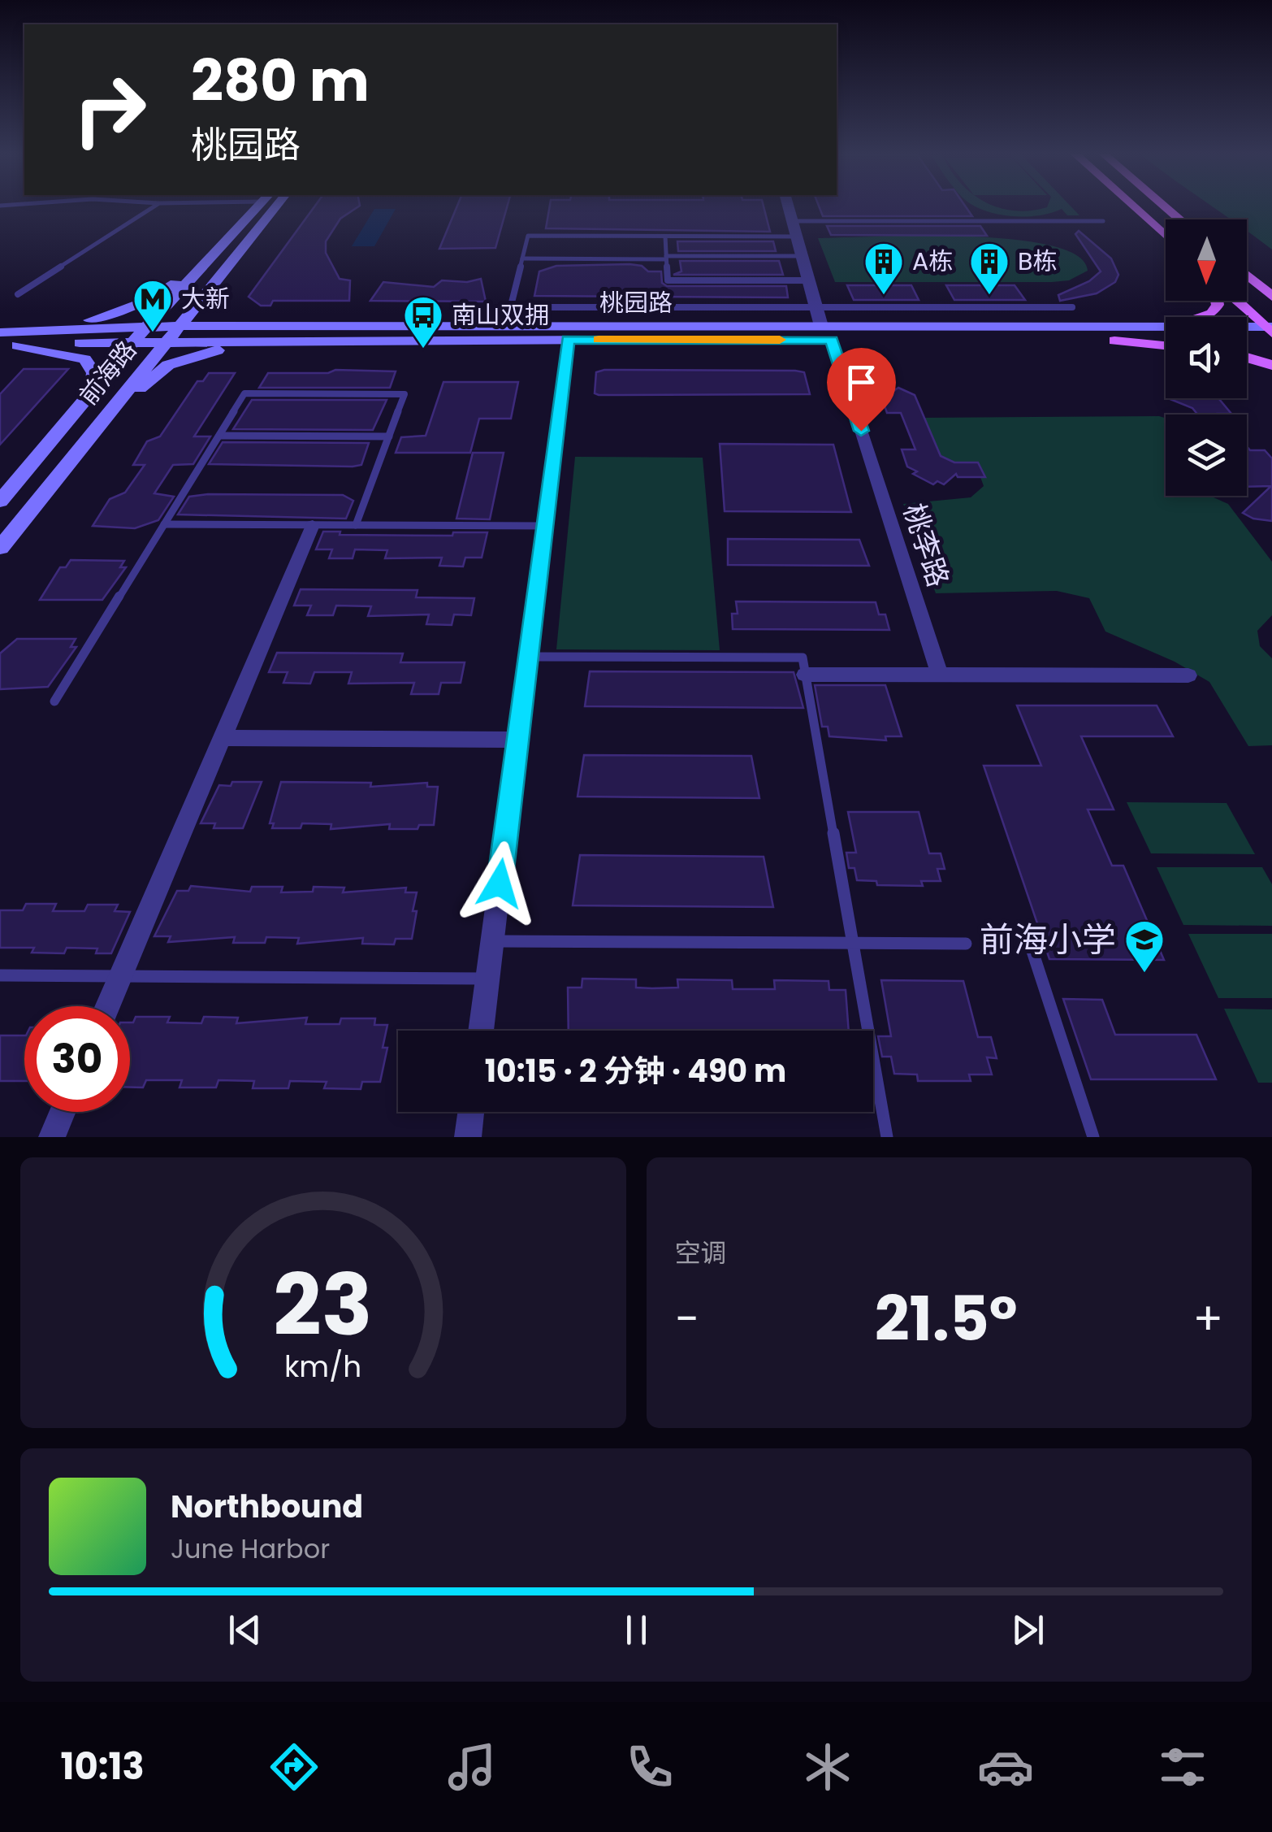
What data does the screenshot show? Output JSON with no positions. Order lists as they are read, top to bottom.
{
  "streets": {
    "main road": ["桃园路", "前海路"],
    "street": ["桃李路"]
  },
  "crossings": [
    ["桃园路", "前海路"],
    ["桃园路", "桃李路"]
  ],
  "places": {
    "building": ["A栋", "B栋"],
    "metro station": ["大新"],
    "bus stop": ["南山双拥"],
    "school or university": ["前海小学"]
  },
  "north": "bottom",
  "page": {
    "turn": ["280 m", "桃园路"],
    "limit": "30",
    "trip": "10:15 · 2 分钟 · 490 m",
    "tile": "空调",
    "heat": ["−", "21.5°", "+"],
    "song": ["Northbound", "June Harbor"],
    "tabs": "10:13",
    "gauge": ["23", "km/h"]
  }
}
